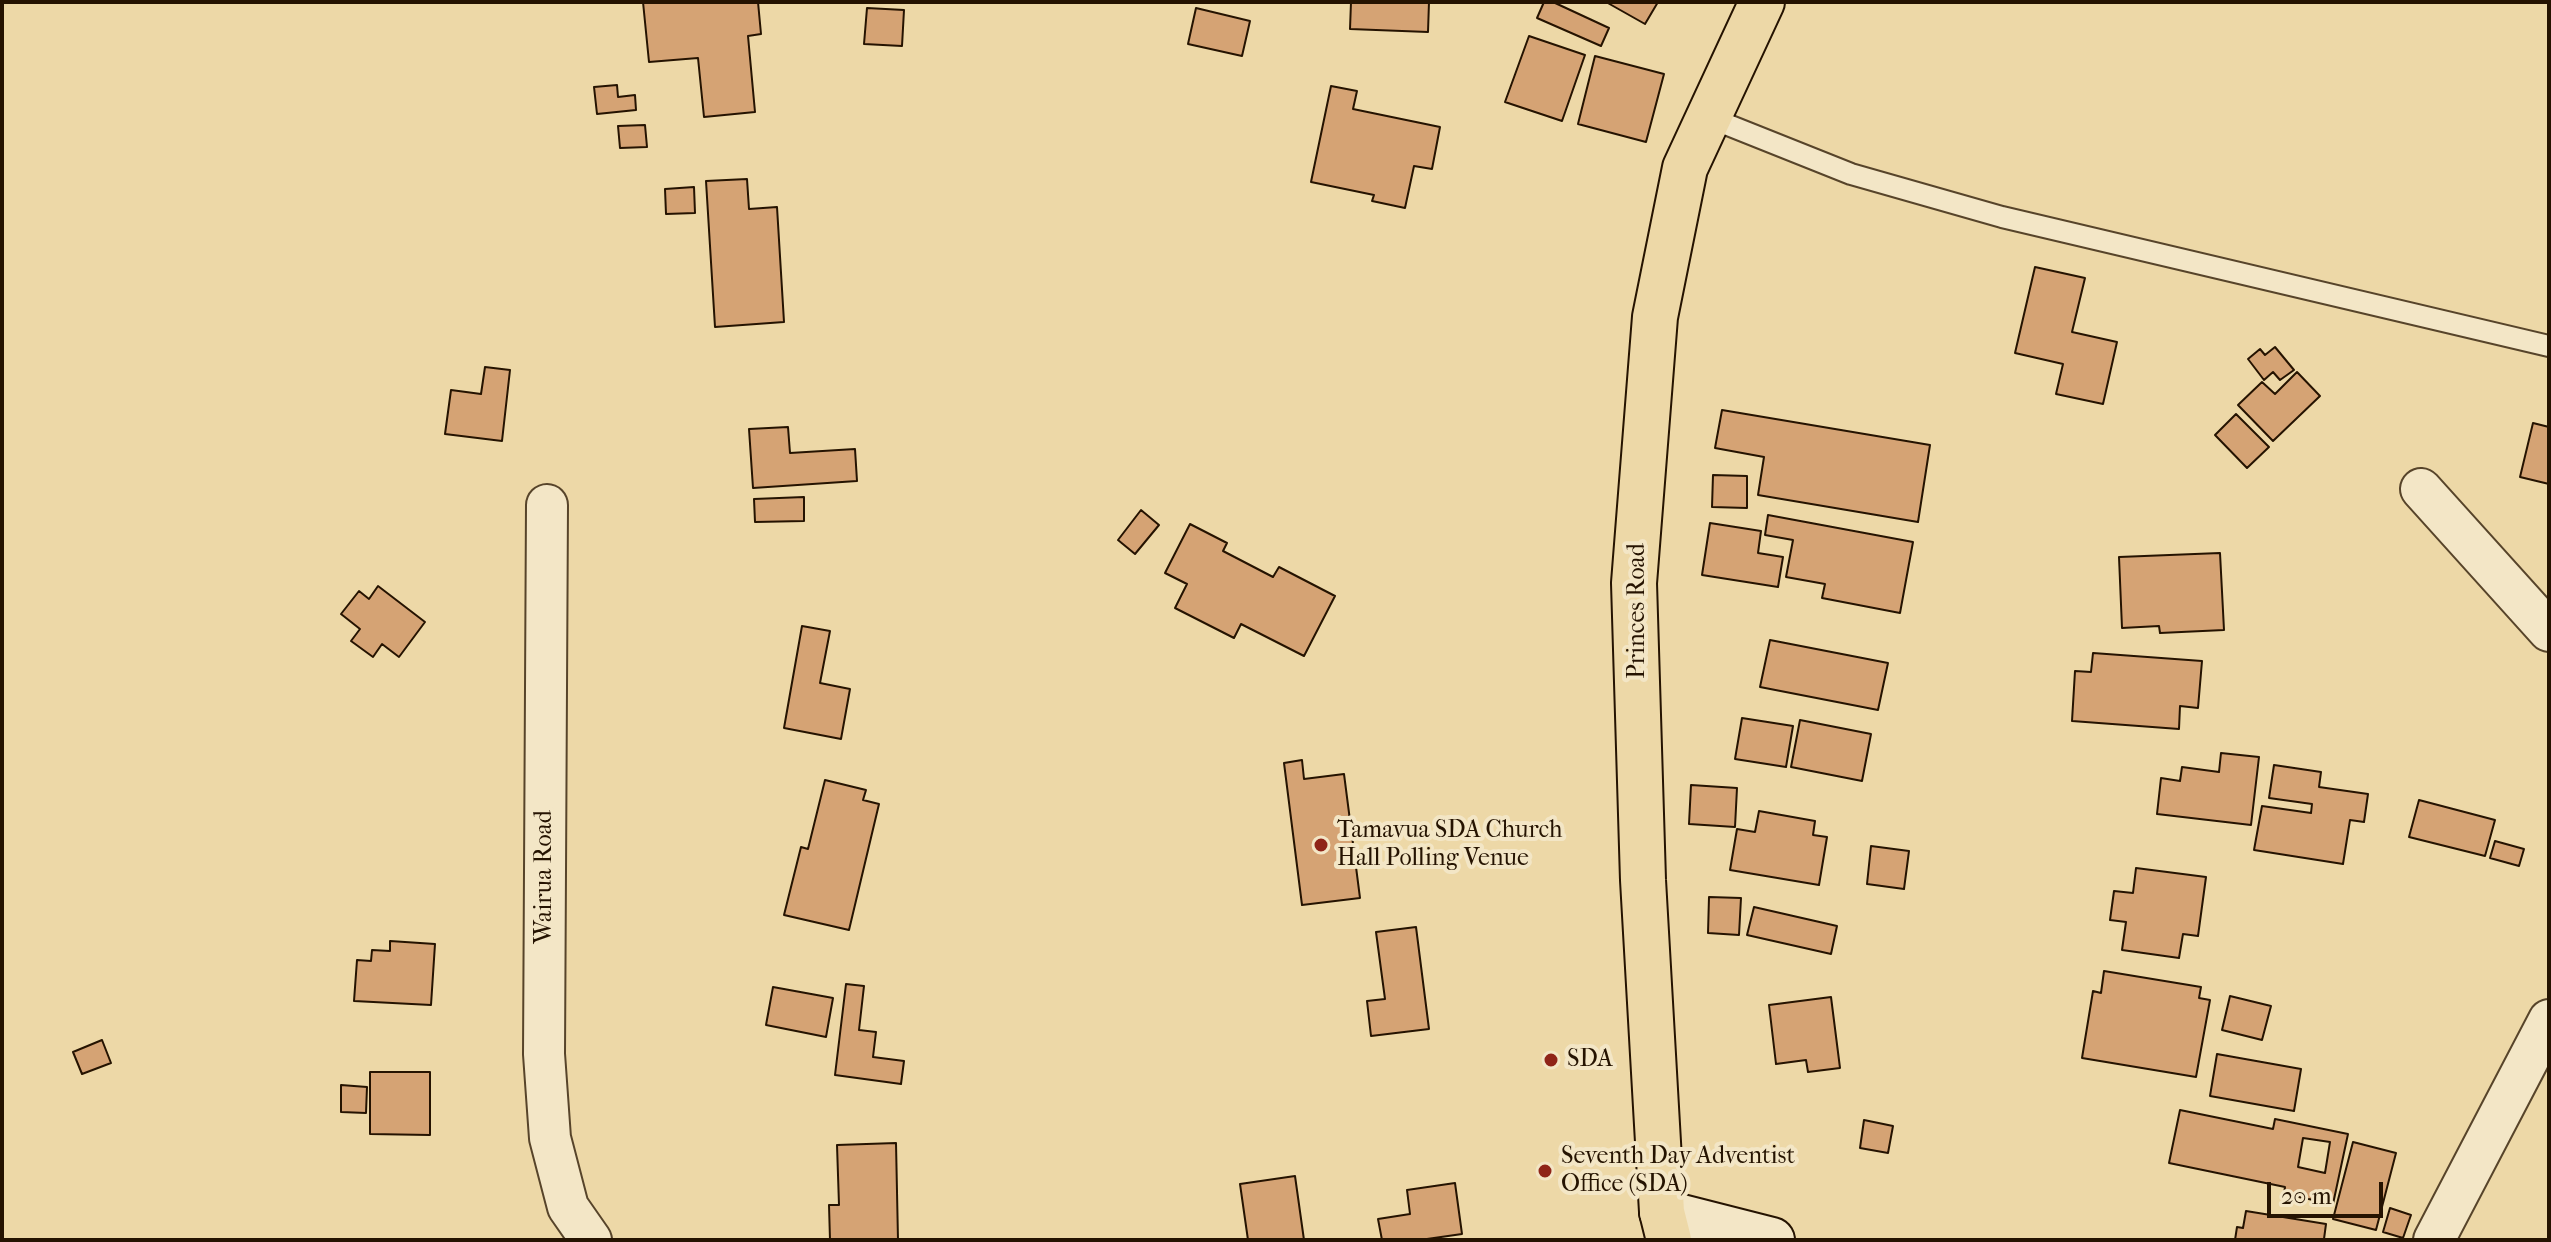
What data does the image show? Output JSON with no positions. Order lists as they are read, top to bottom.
{
  "streets": {
    "main road": ["Princes Road"],
    "street": ["Wairua Road"]
  },
  "places": ["Tamavua SDA Church Hall Polling Venue", "SDA", "Seventh Day Adventist Office (SDA)"],
  "scale_bar": "20 m"
}
